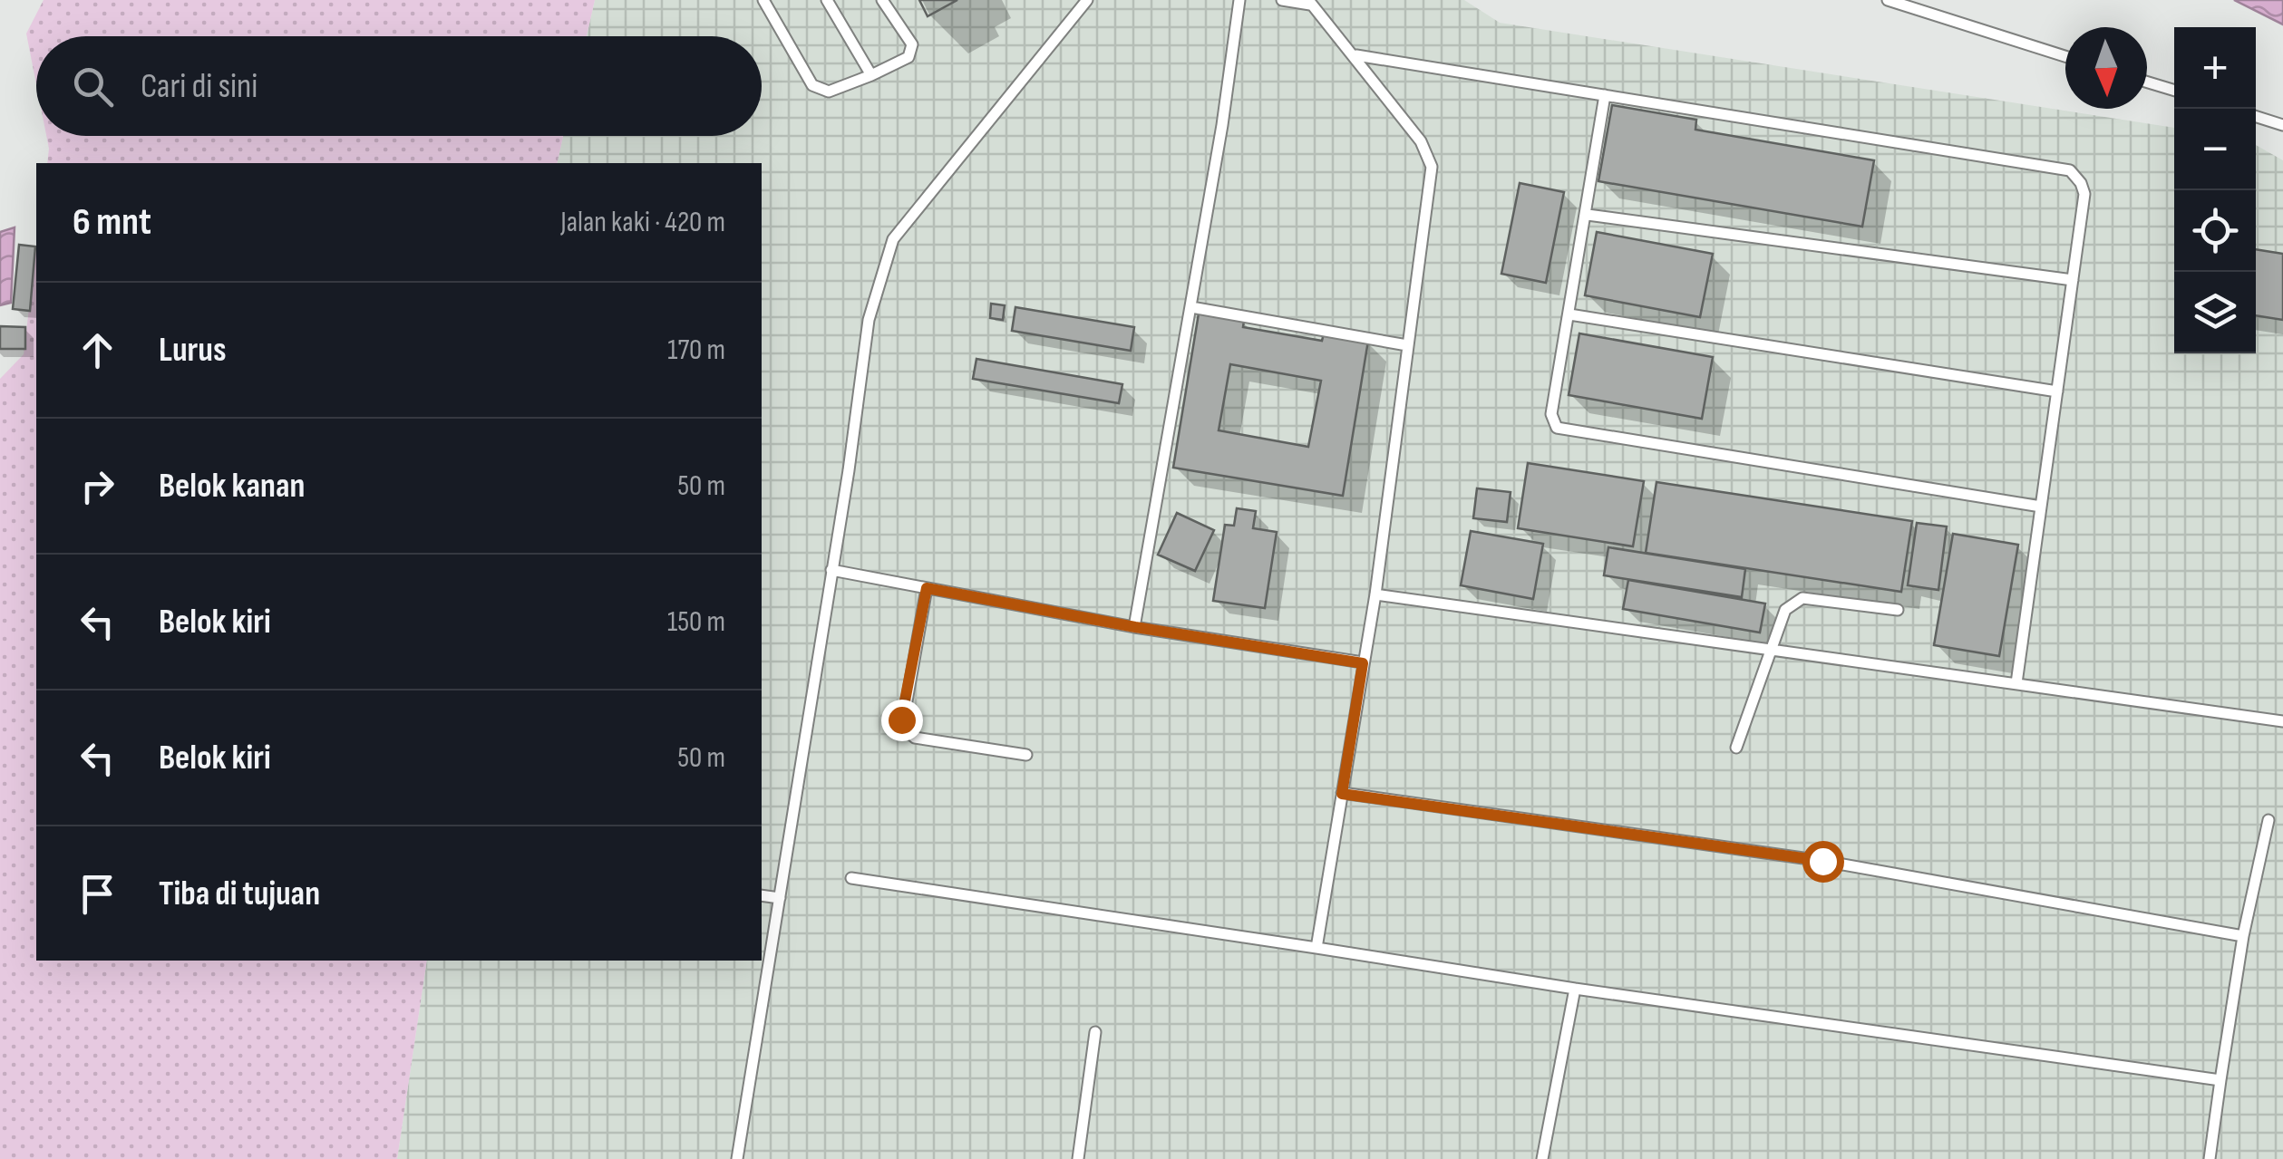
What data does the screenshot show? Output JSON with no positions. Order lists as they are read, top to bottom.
{
  "north": "bottom",
  "page": {
    "map_buttons": ["+", "−"],
    "search": "Cari di sini",
    "heading": ["6 mnt", "Jalan kaki · 420 m"],
    "list": [
      ["Lurus", "170 m"],
      ["Belok kanan", "50 m"],
      ["Belok kiri", "150 m"],
      ["Belok kiri", "50 m"],
      "Tiba di tujuan"
    ]
  }
}
